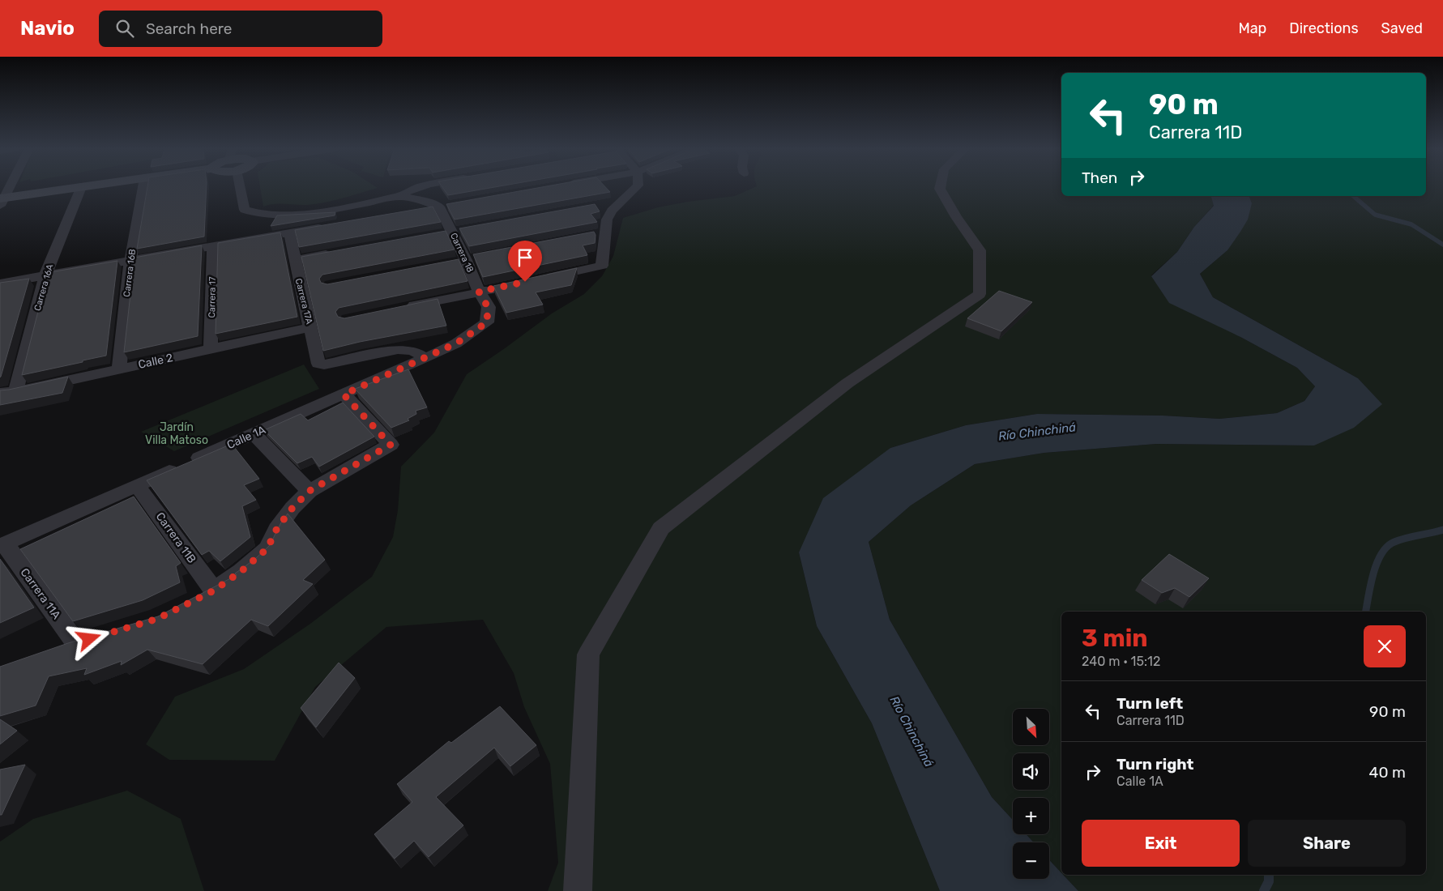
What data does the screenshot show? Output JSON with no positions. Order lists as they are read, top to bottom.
{
  "streets": {
    "street": [
      "Carrera 18",
      "Carrera 16B",
      "Carrera 16A",
      "Carrera 17",
      "Carrera 17A",
      "Calle 2",
      "Calle 1A",
      "Carrera 11B",
      "Carrera 11A"
    ]
  },
  "crossings": [
    ["Carrera 18", "Calle 1A"],
    ["Carrera 16B", "Calle 2"],
    ["Carrera 16A", "Calle 2"],
    ["Carrera 17", "Calle 2"],
    ["Carrera 17A", "Calle 2"],
    ["Carrera 17A", "Calle 1A"],
    ["Calle 1A", "Carrera 11B"],
    ["Calle 1A", "Carrera 11A"]
  ],
  "water": ["Río Chinchiná"],
  "parks": ["Jardín Villa Matoso"],
  "north": "bottom right",
  "page": {
    "header": "Navio",
    "search": "Search here",
    "nav": ["Map", "Directions", "Saved"],
    "turn": ["90 m", "Carrera 11D"],
    "then": "Then",
    "heading": ["3 min", "240 m · 15:12"],
    "list": [
      {
        "name": "Turn left",
        "note": "Carrera 11D",
        "value": "90 m"
      },
      {
        "name": "Turn right",
        "note": "Calle 1A",
        "value": "40 m"
      }
    ],
    "map_buttons": ["+", "−"],
    "buttons": ["Exit", "Share"]
  }
}
